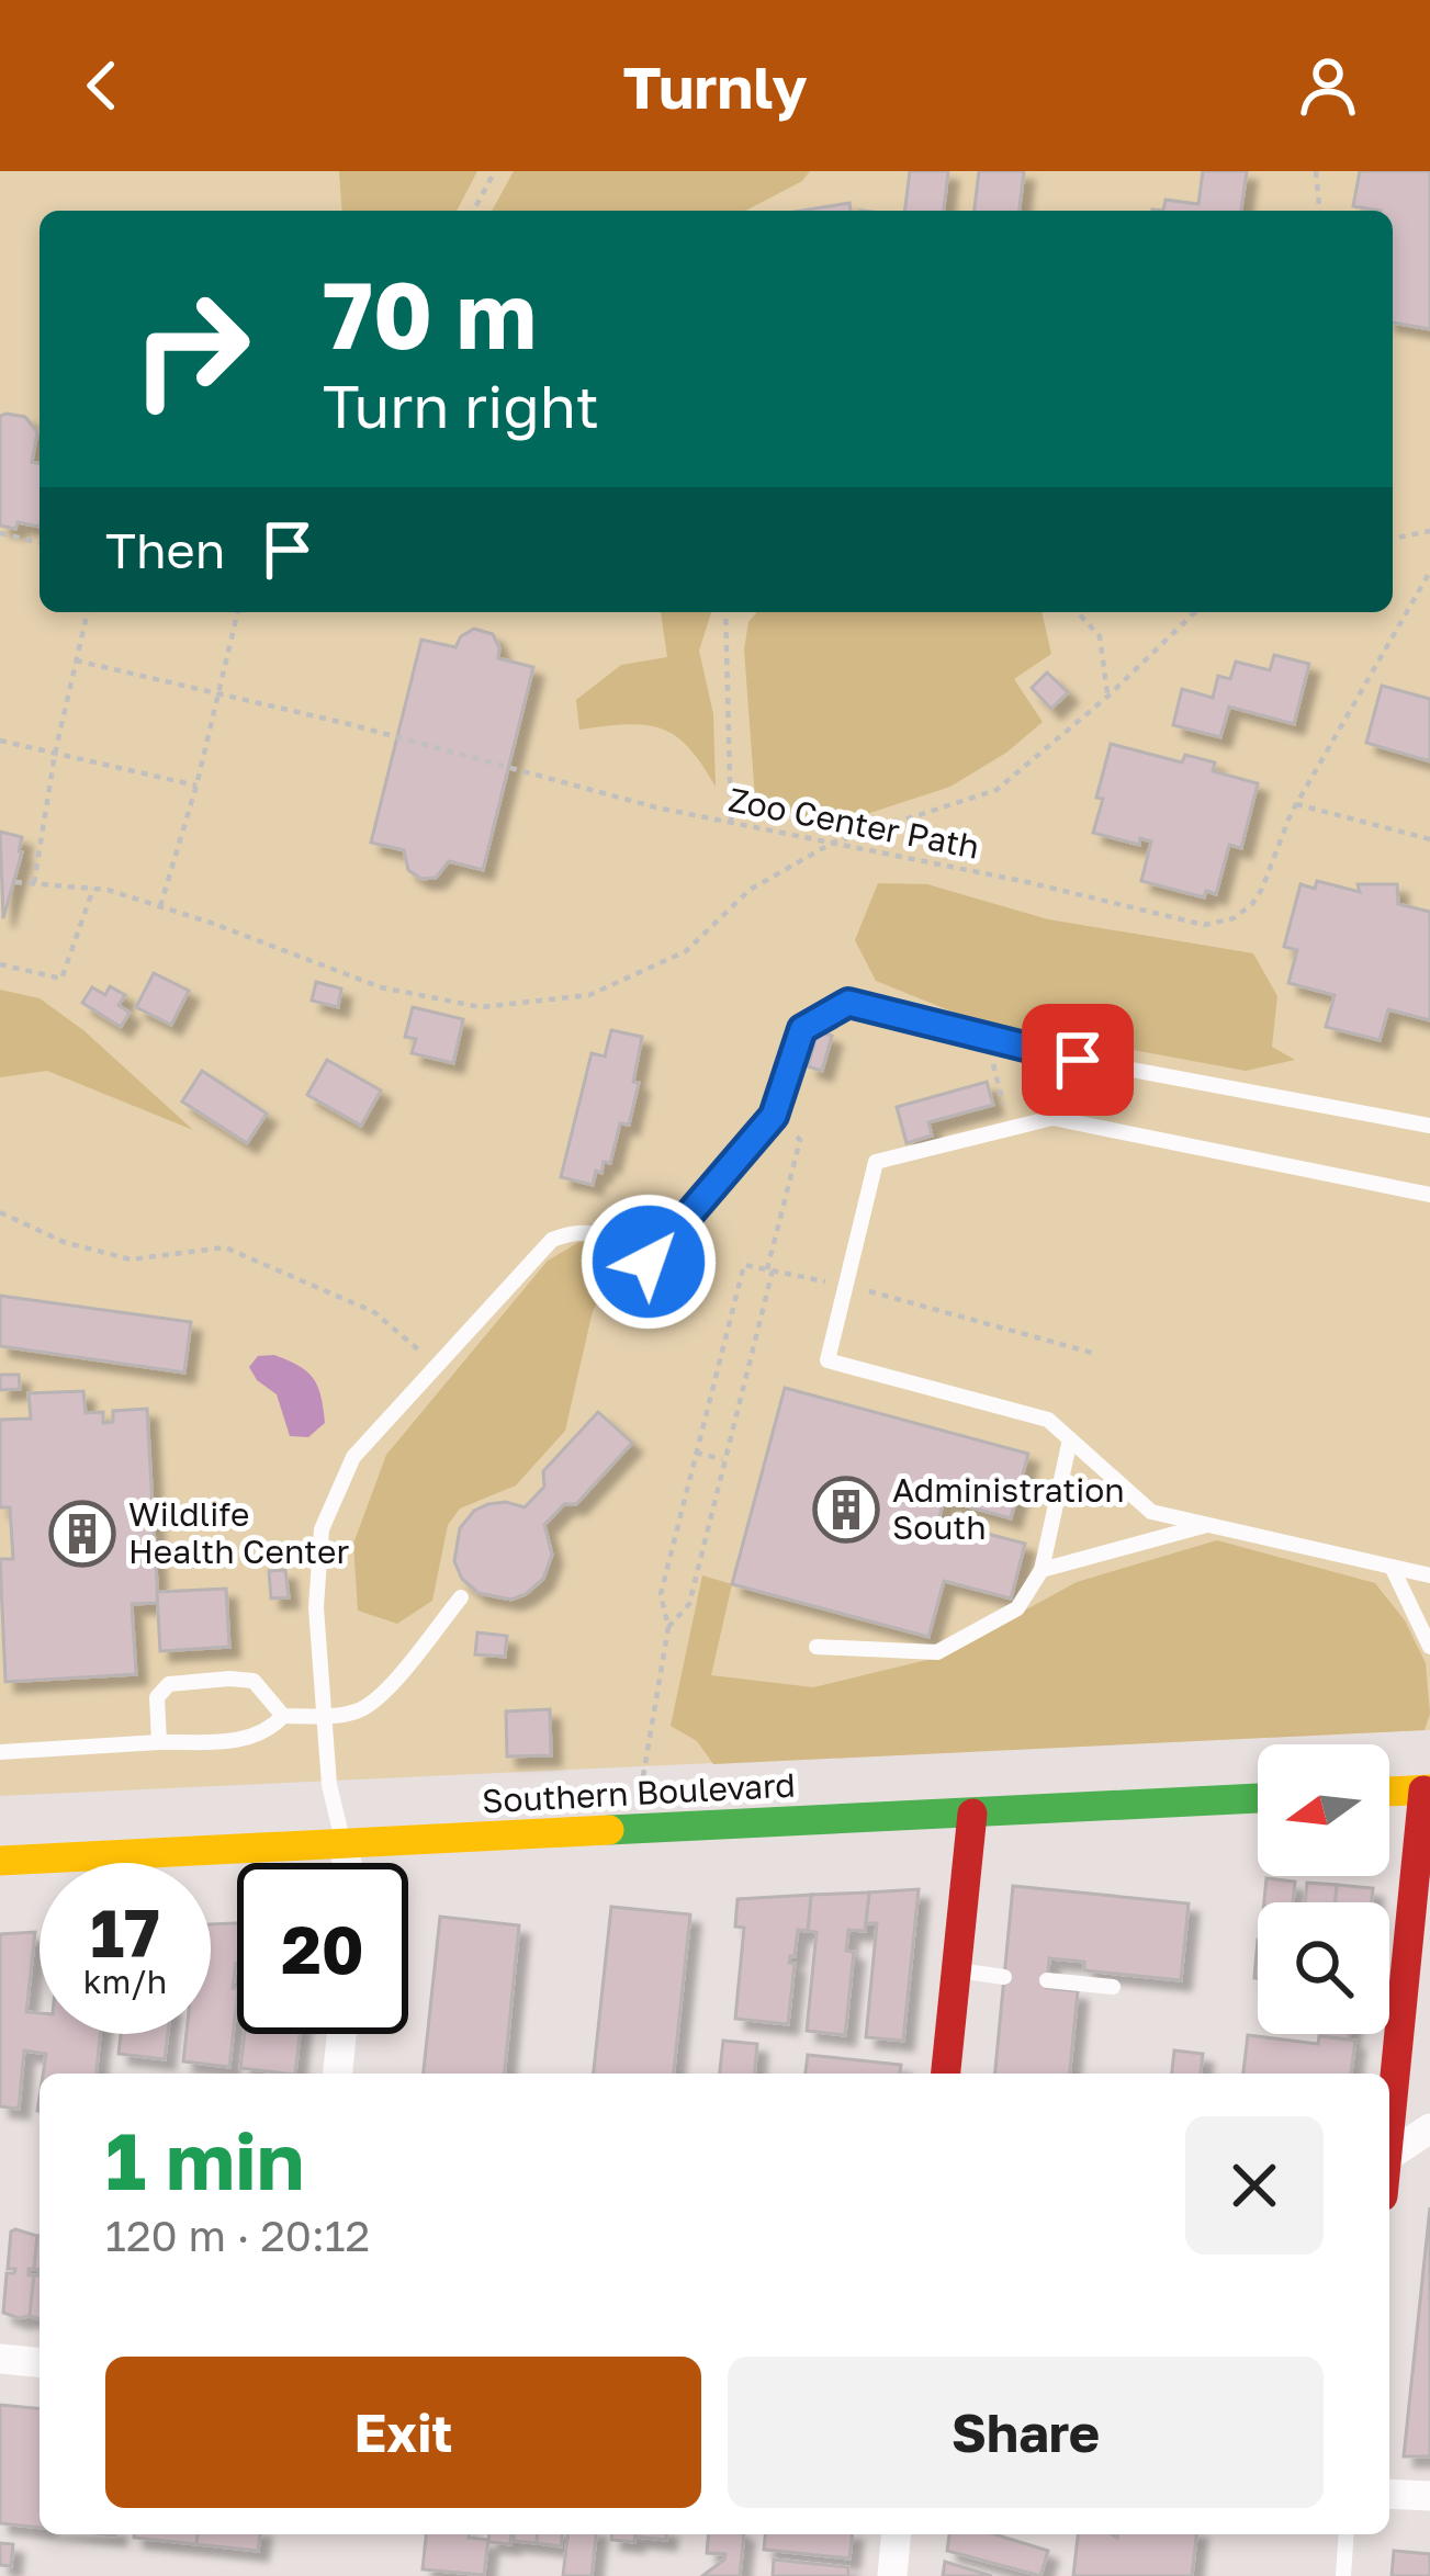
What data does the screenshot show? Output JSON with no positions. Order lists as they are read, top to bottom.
{
  "streets": {
    "main road": ["Southern Boulevard"],
    "path": ["Zoo Center Path"]
  },
  "places": {
    "building": ["Administration South", "Wildlife Health Center"]
  },
  "north": "left",
  "page": {
    "header": "Turnly",
    "turn": ["70 m", "Turn right"],
    "then": "Then",
    "speed": "17 km/h",
    "limit": "20",
    "heading": ["1 min", "120 m · 20:12"],
    "buttons": ["Exit", "Share"]
  }
}
